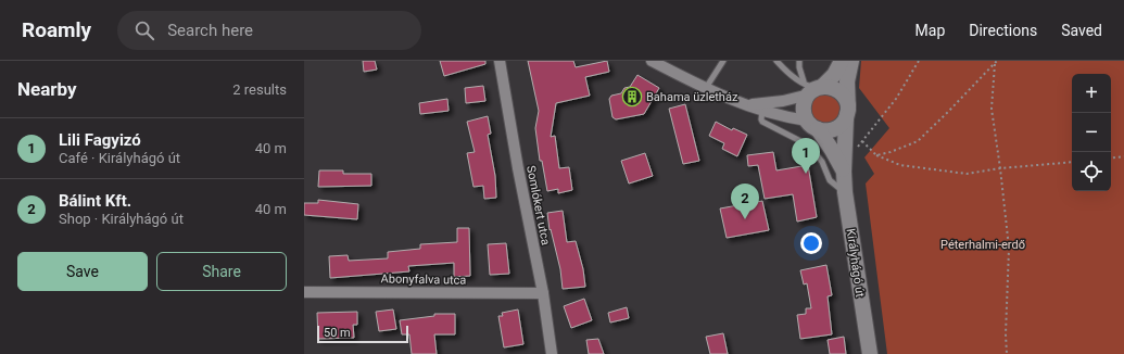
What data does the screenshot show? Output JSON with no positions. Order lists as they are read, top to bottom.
{
  "streets": {
    "street": ["Somlókert utca", "Királyhágó út", "Abonyfalva utca"]
  },
  "crossings": [
    ["Somlókert utca", "Abonyfalva utca"]
  ],
  "parks": ["Péterhalmi-erdő"],
  "places": {
    "building": ["Bahama üzletház"]
  },
  "scale_bar": "50 m",
  "page": {
    "header": "Roamly",
    "search": "Search here",
    "nav": ["Map", "Directions", "Saved"],
    "heading": ["Nearby", "2 results"],
    "map_buttons": ["+", "−"],
    "list": [
      {
        "mark": "1",
        "name": "Lili Fagyizó",
        "note": "Café · Királyhágó út",
        "value": "40 m"
      },
      {
        "mark": "2",
        "name": "Bálint Kft.",
        "note": "Shop · Királyhágó út",
        "value": "40 m"
      }
    ],
    "pins": ["1", "2"],
    "buttons": ["Save", "Share"],
    "scale": "50 m"
  }
}
